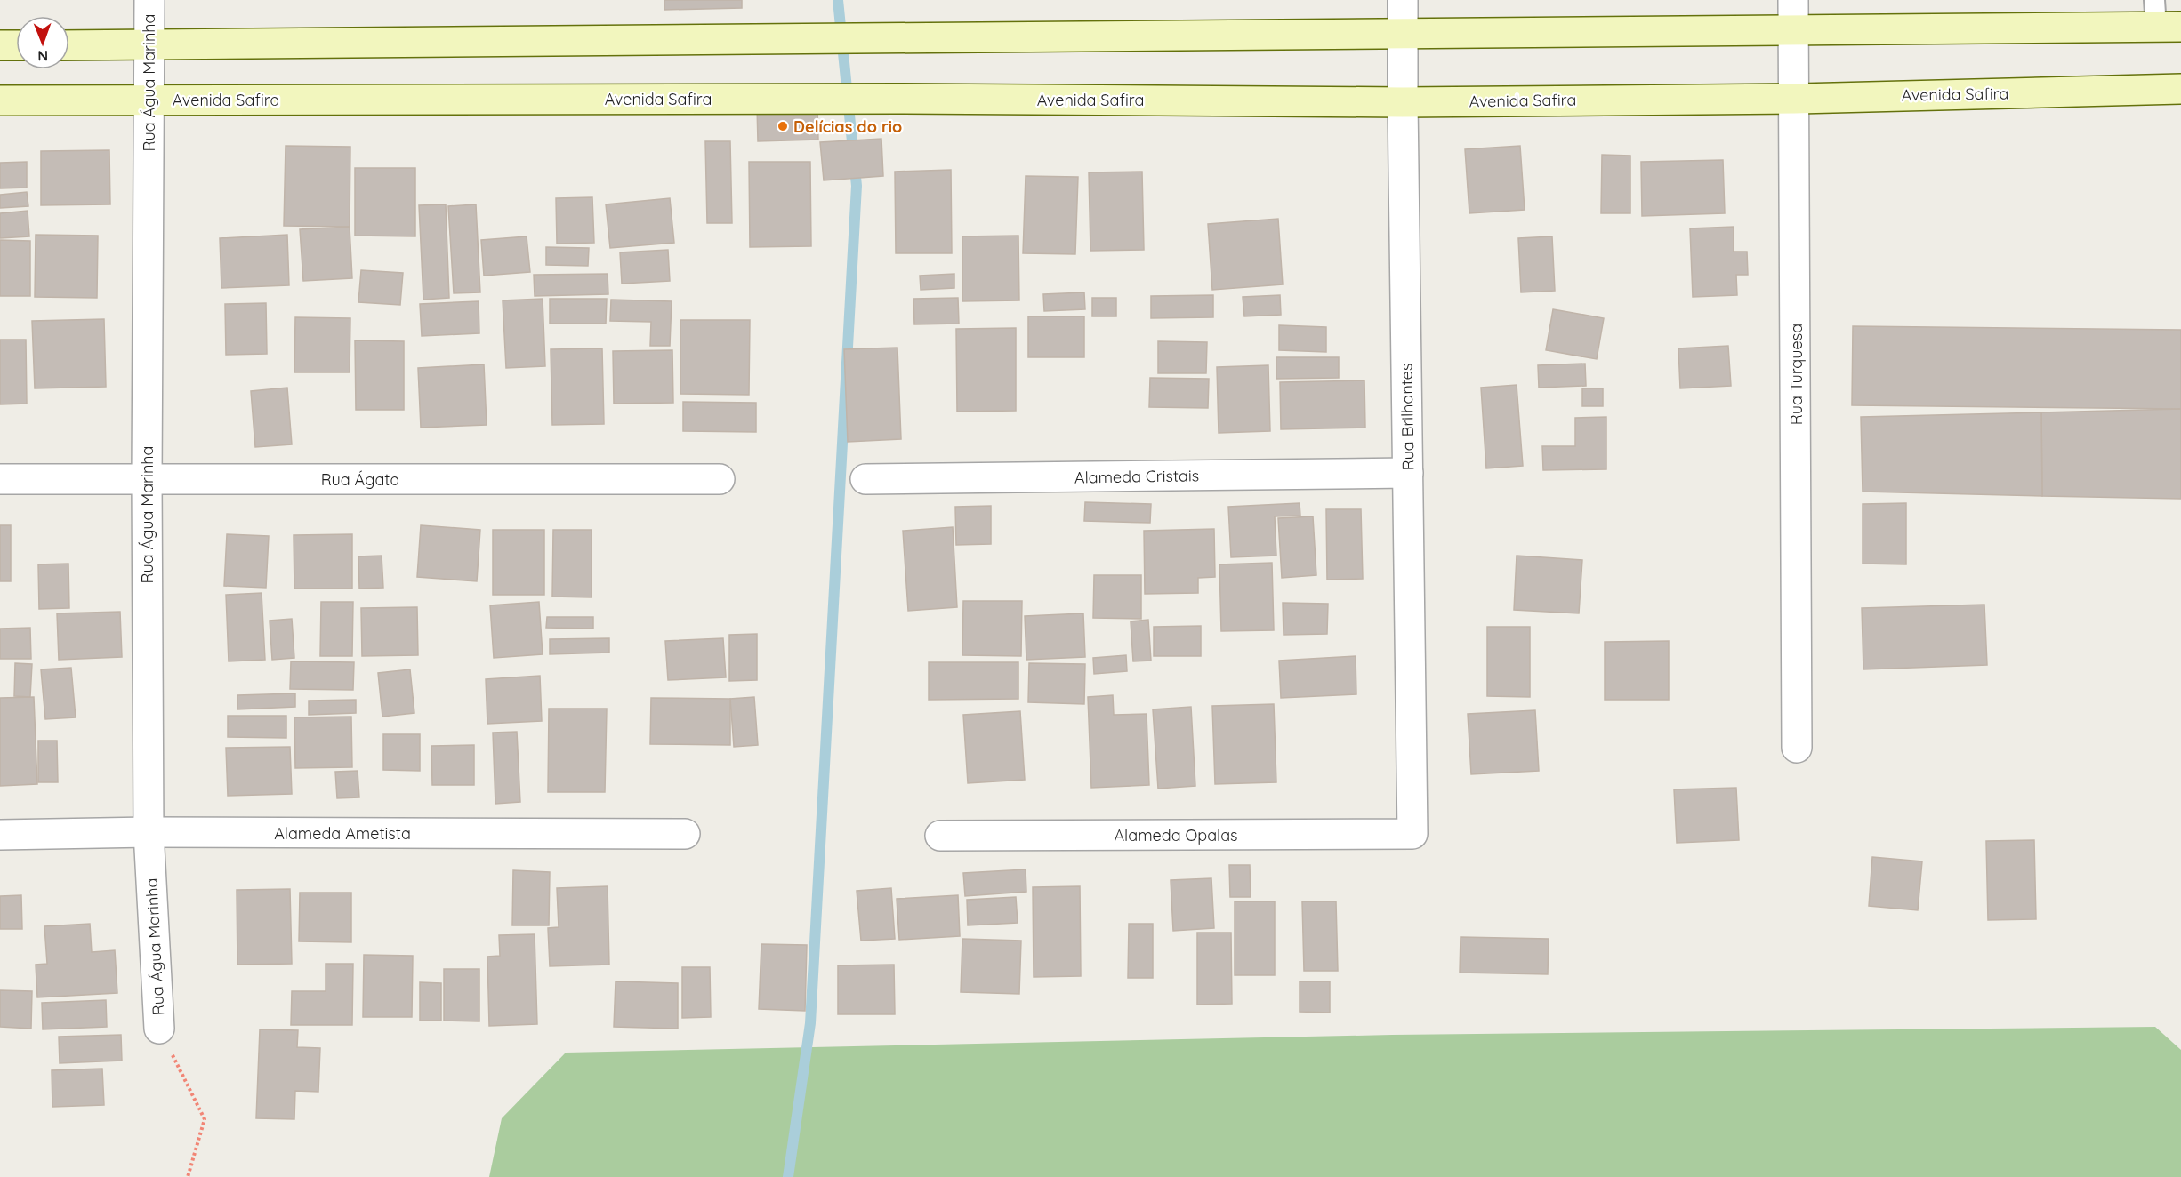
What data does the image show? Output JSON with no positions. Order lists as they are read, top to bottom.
{
  "streets": {
    "street": [
      "Rua Água Marinha",
      "Avenida Safira",
      "Rua Turquesa",
      "Rua Brilhantes",
      "Alameda Cristais",
      "Rua Ágata",
      "Alameda Ametista",
      "Alameda Opalas"
    ]
  },
  "crossings": [
    ["Rua Água Marinha", "Avenida Safira"],
    ["Rua Água Marinha", "Rua Ágata"],
    ["Rua Água Marinha", "Alameda Ametista"],
    ["Avenida Safira", "Rua Turquesa"],
    ["Avenida Safira", "Rua Brilhantes"],
    ["Rua Brilhantes", "Alameda Cristais"],
    ["Rua Brilhantes", "Alameda Opalas"]
  ],
  "places": ["Delícias do rio"],
  "north": "bottom"
}
